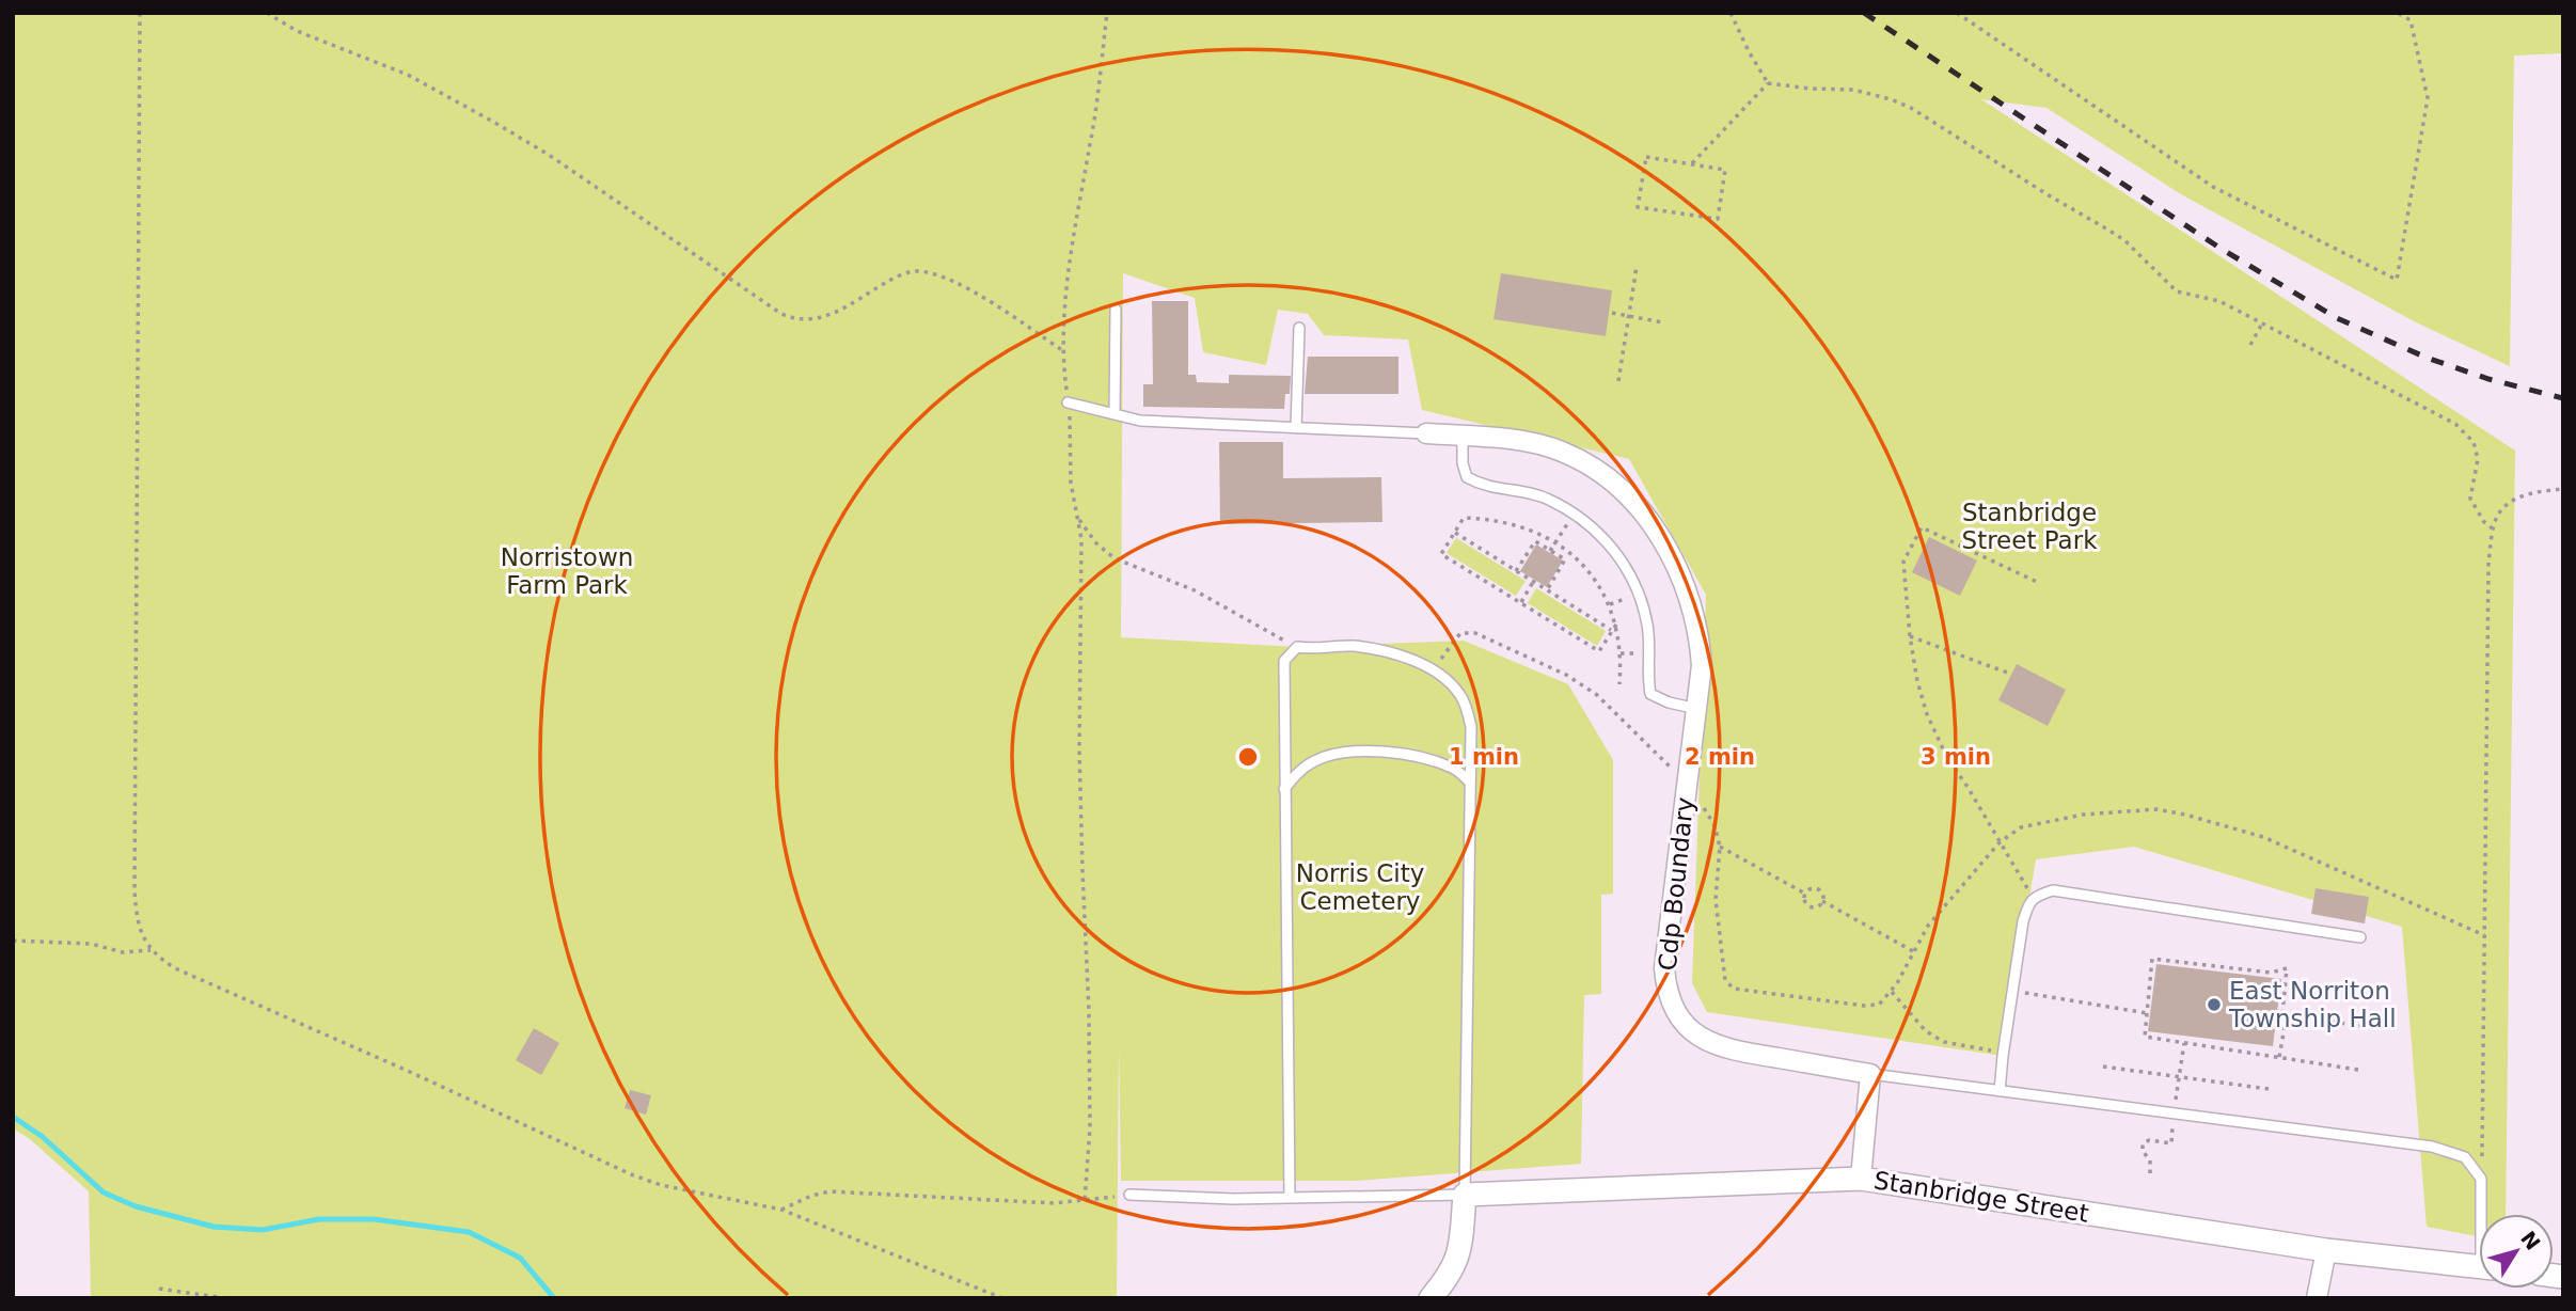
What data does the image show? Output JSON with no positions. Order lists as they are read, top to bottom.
{
  "streets": {
    "street": ["Cdp Boundary", "Stanbridge Street"]
  },
  "parks": ["Stanbridge Street Park", "Norristown Farm Park", "Norris City Cemetery"],
  "places": ["East Norriton Township Hall"],
  "north": "top right",
  "rings": ["1 min", "2 min", "3 min"]
}
